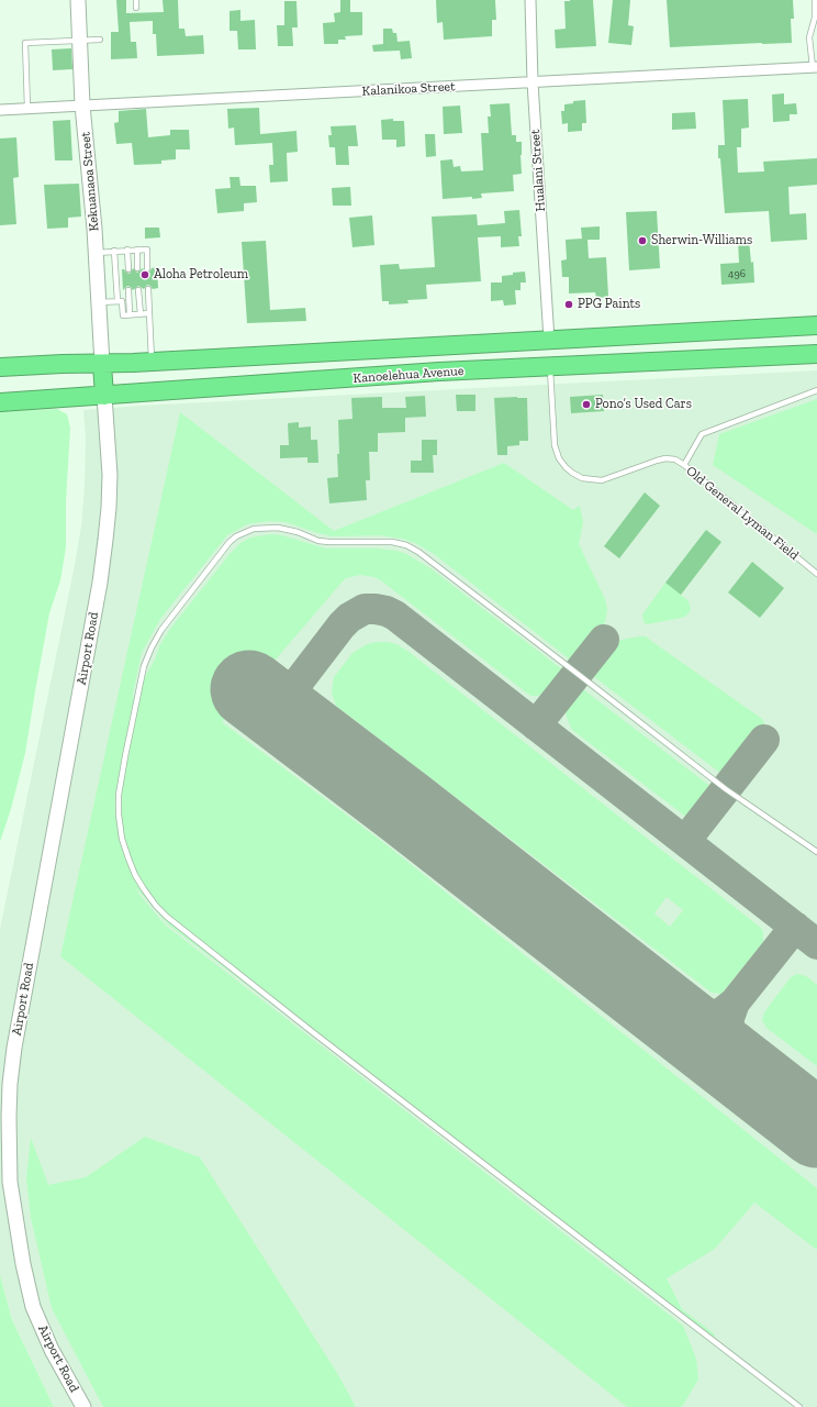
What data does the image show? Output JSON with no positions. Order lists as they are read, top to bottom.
{
  "streets": {
    "highway": ["Kanoelehua Avenue"],
    "street": [
      "Kalanikoa Street",
      "Hualani Street",
      "Kekuanaoa Street",
      "Airport Road"
    ],
    "lane": ["Old General Lyman Field"]
  },
  "crossings": [
    ["Kalanikoa Street", "Hualani Street"],
    ["Kalanikoa Street", "Kekuanaoa Street"],
    ["Hualani Street", "Kanoelehua Avenue"],
    ["Kekuanaoa Street", "Kanoelehua Avenue"],
    ["Kanoelehua Avenue", "Old General Lyman Field"],
    ["Kanoelehua Avenue", "Airport Road"]
  ],
  "places": [
    "Sherwin-Williams",
    "Aloha Petroleum",
    "PPG Paints",
    "Pono’s Used Cars"
  ],
  "house_numbers": ["496"]
}
